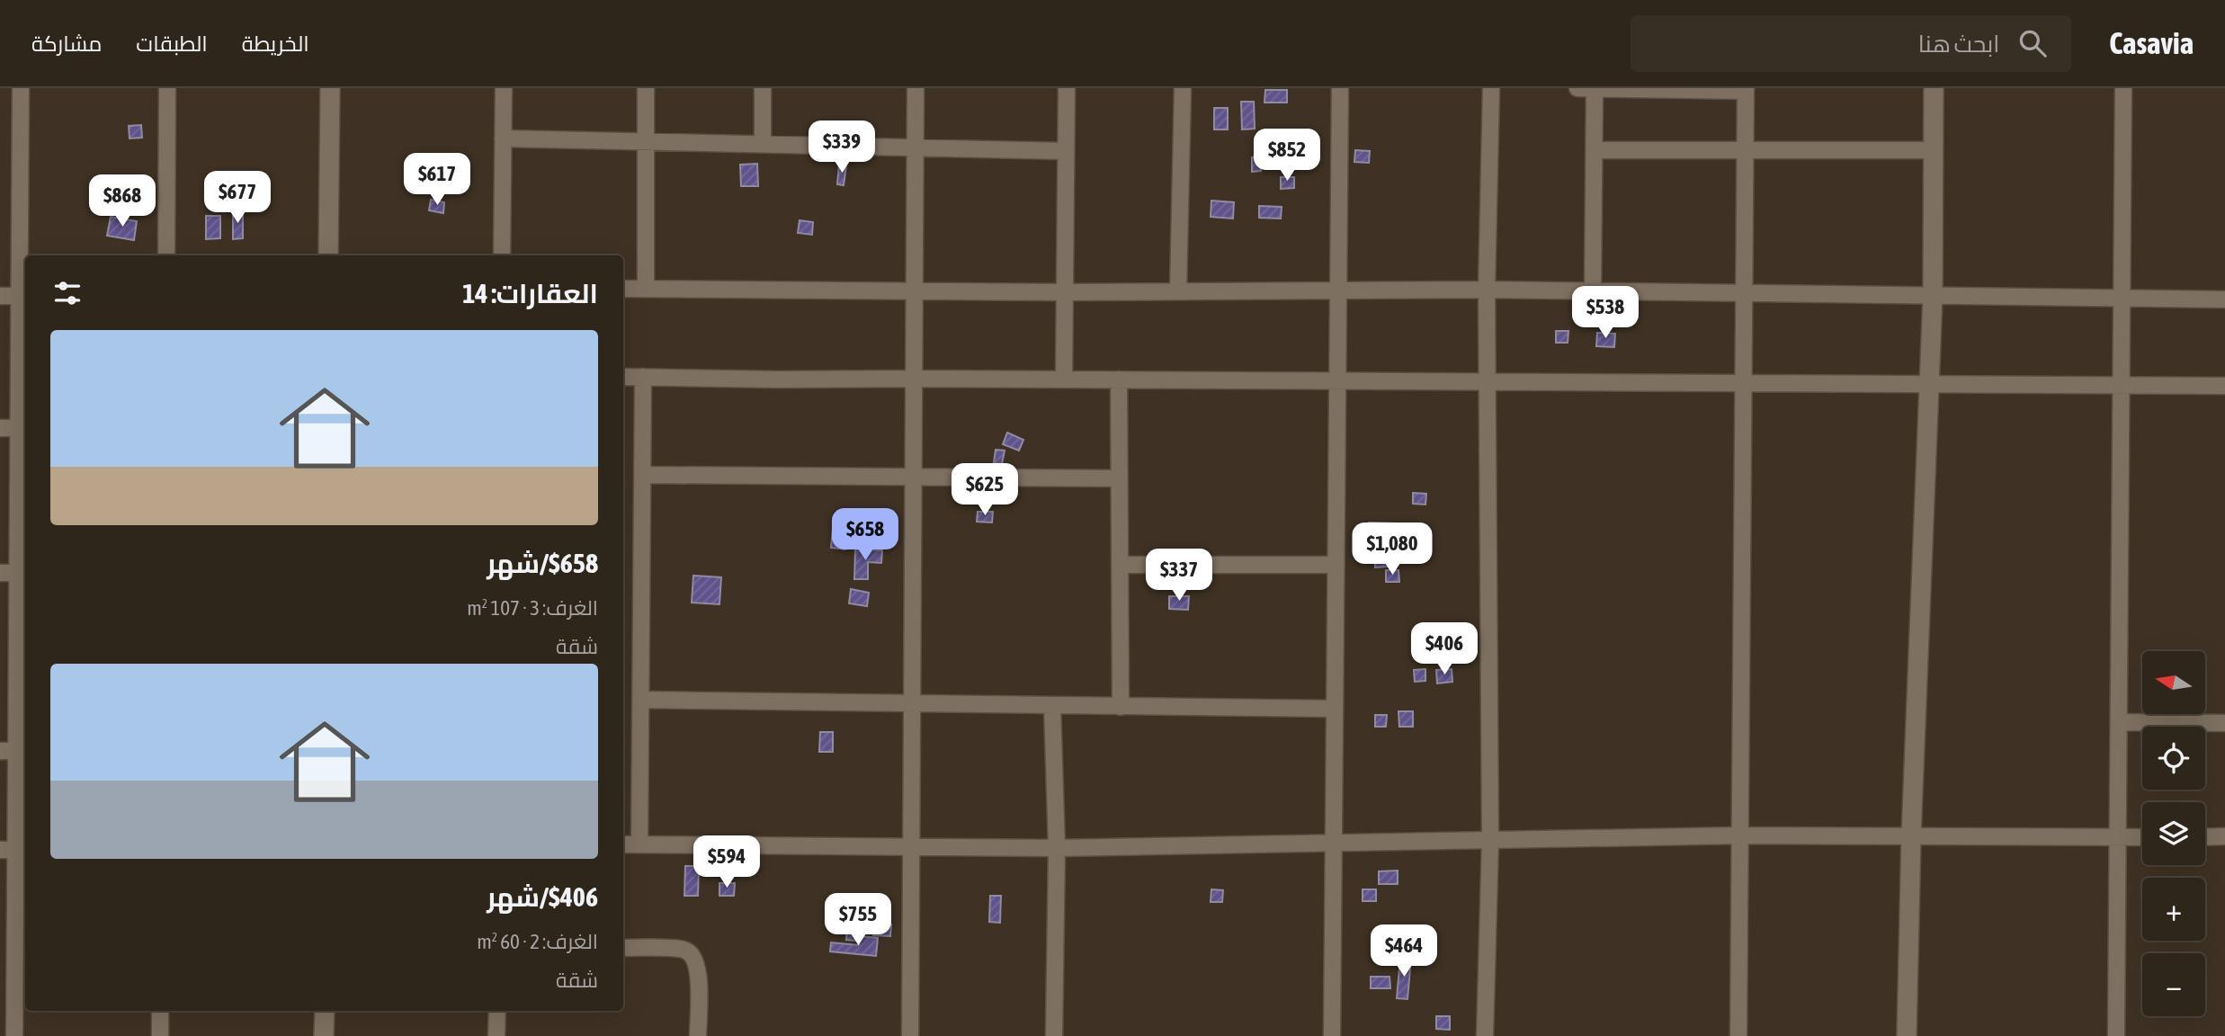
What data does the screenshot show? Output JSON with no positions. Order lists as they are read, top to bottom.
{
  "north": "left",
  "page": {
    "header": "Casavia",
    "search": "ابحث هنا",
    "nav": ["الخريطة", "الطبقات", "مشاركة"],
    "price": [
      "$339",
      "$852",
      "$617",
      "$677",
      "$868",
      "$538",
      "$625",
      "$658",
      "$1,080",
      "$337",
      "$406",
      "$594",
      "$755",
      "$464"
    ],
    "heading": "العقارات: 14",
    "list": [
      {
        "name": "$658/شهر",
        "note": "الغرف: 3 · 107 m² · شقة"
      },
      {
        "name": "$406/شهر",
        "note": "الغرف: 2 · 60 m² · شقة"
      }
    ],
    "map_buttons": ["+", "−"]
  }
}
